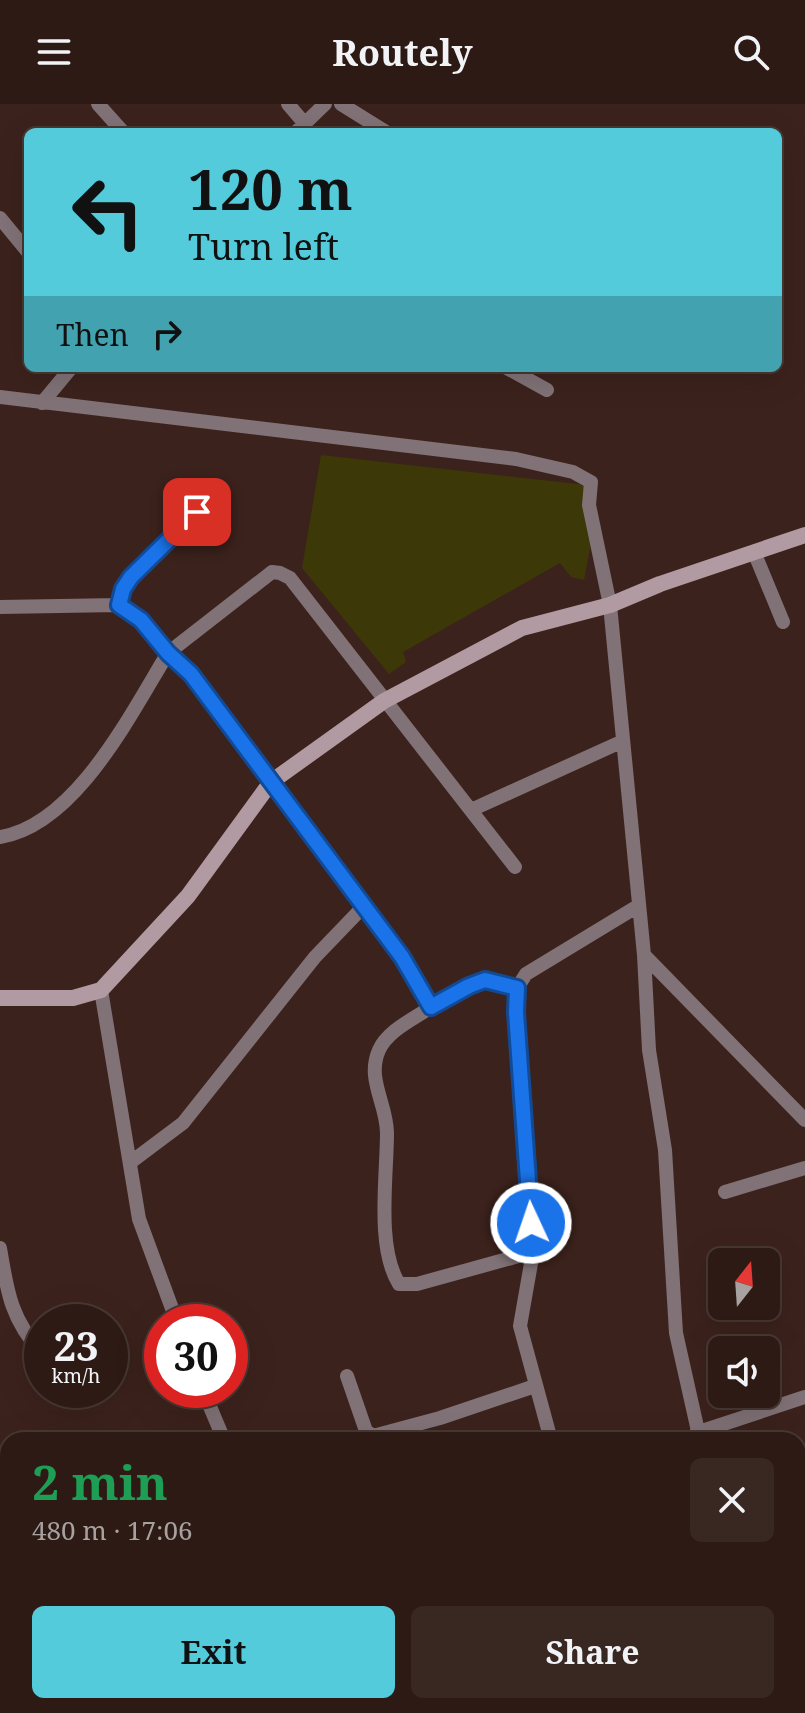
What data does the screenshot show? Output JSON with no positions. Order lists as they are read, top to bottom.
{
  "north": "top",
  "page": {
    "header": "Routely",
    "turn": ["120 m", "Turn left"],
    "then": "Then",
    "speed": "23 km/h",
    "limit": "30",
    "heading": ["2 min", "480 m · 17:06"],
    "buttons": ["Exit", "Share"]
  }
}
